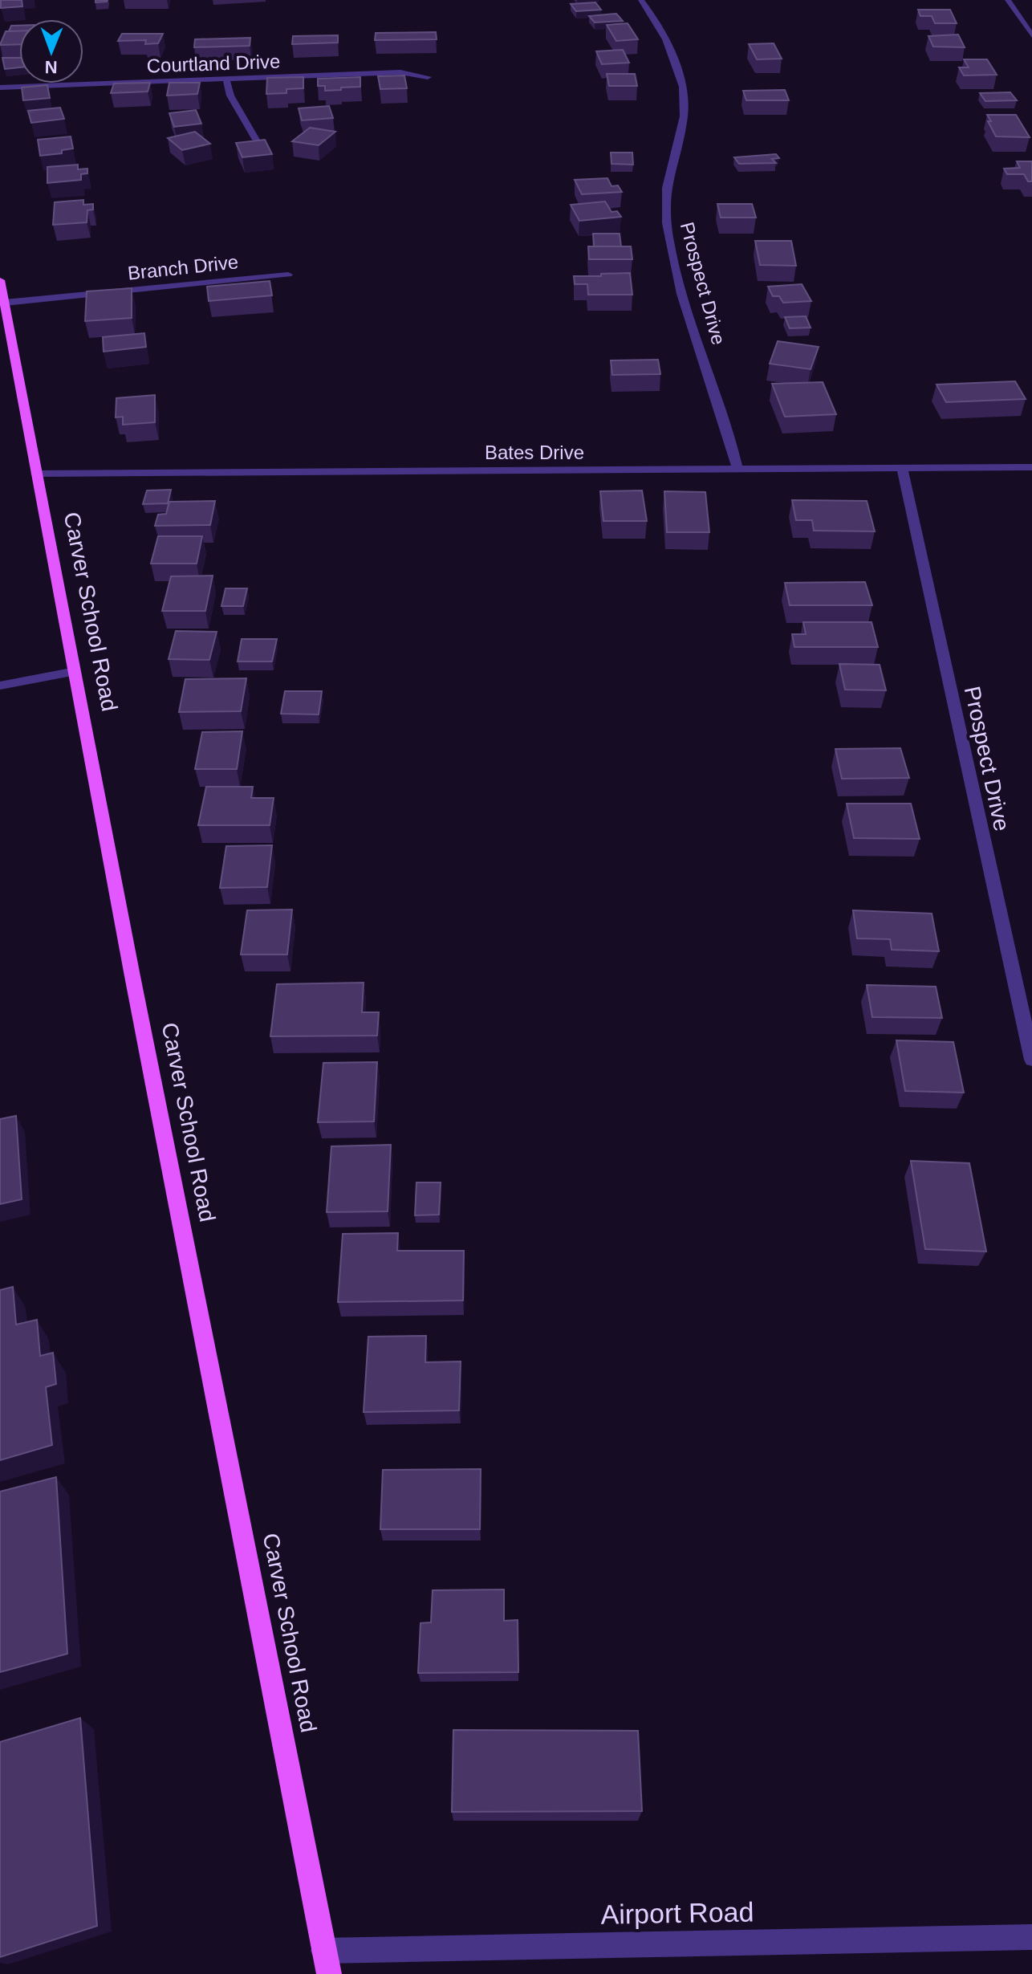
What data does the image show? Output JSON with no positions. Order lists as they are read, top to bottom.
{
  "streets": {
    "main road": ["Carver School Road"],
    "street": [
      "Courtland Drive",
      "Branch Drive",
      "Prospect Drive",
      "Bates Drive",
      "Airport Road"
    ]
  },
  "crossings": [
    ["Branch Drive", "Carver School Road"],
    ["Prospect Drive", "Bates Drive"],
    ["Bates Drive", "Carver School Road"],
    ["Carver School Road", "Airport Road"]
  ],
  "north": "bottom"
}
